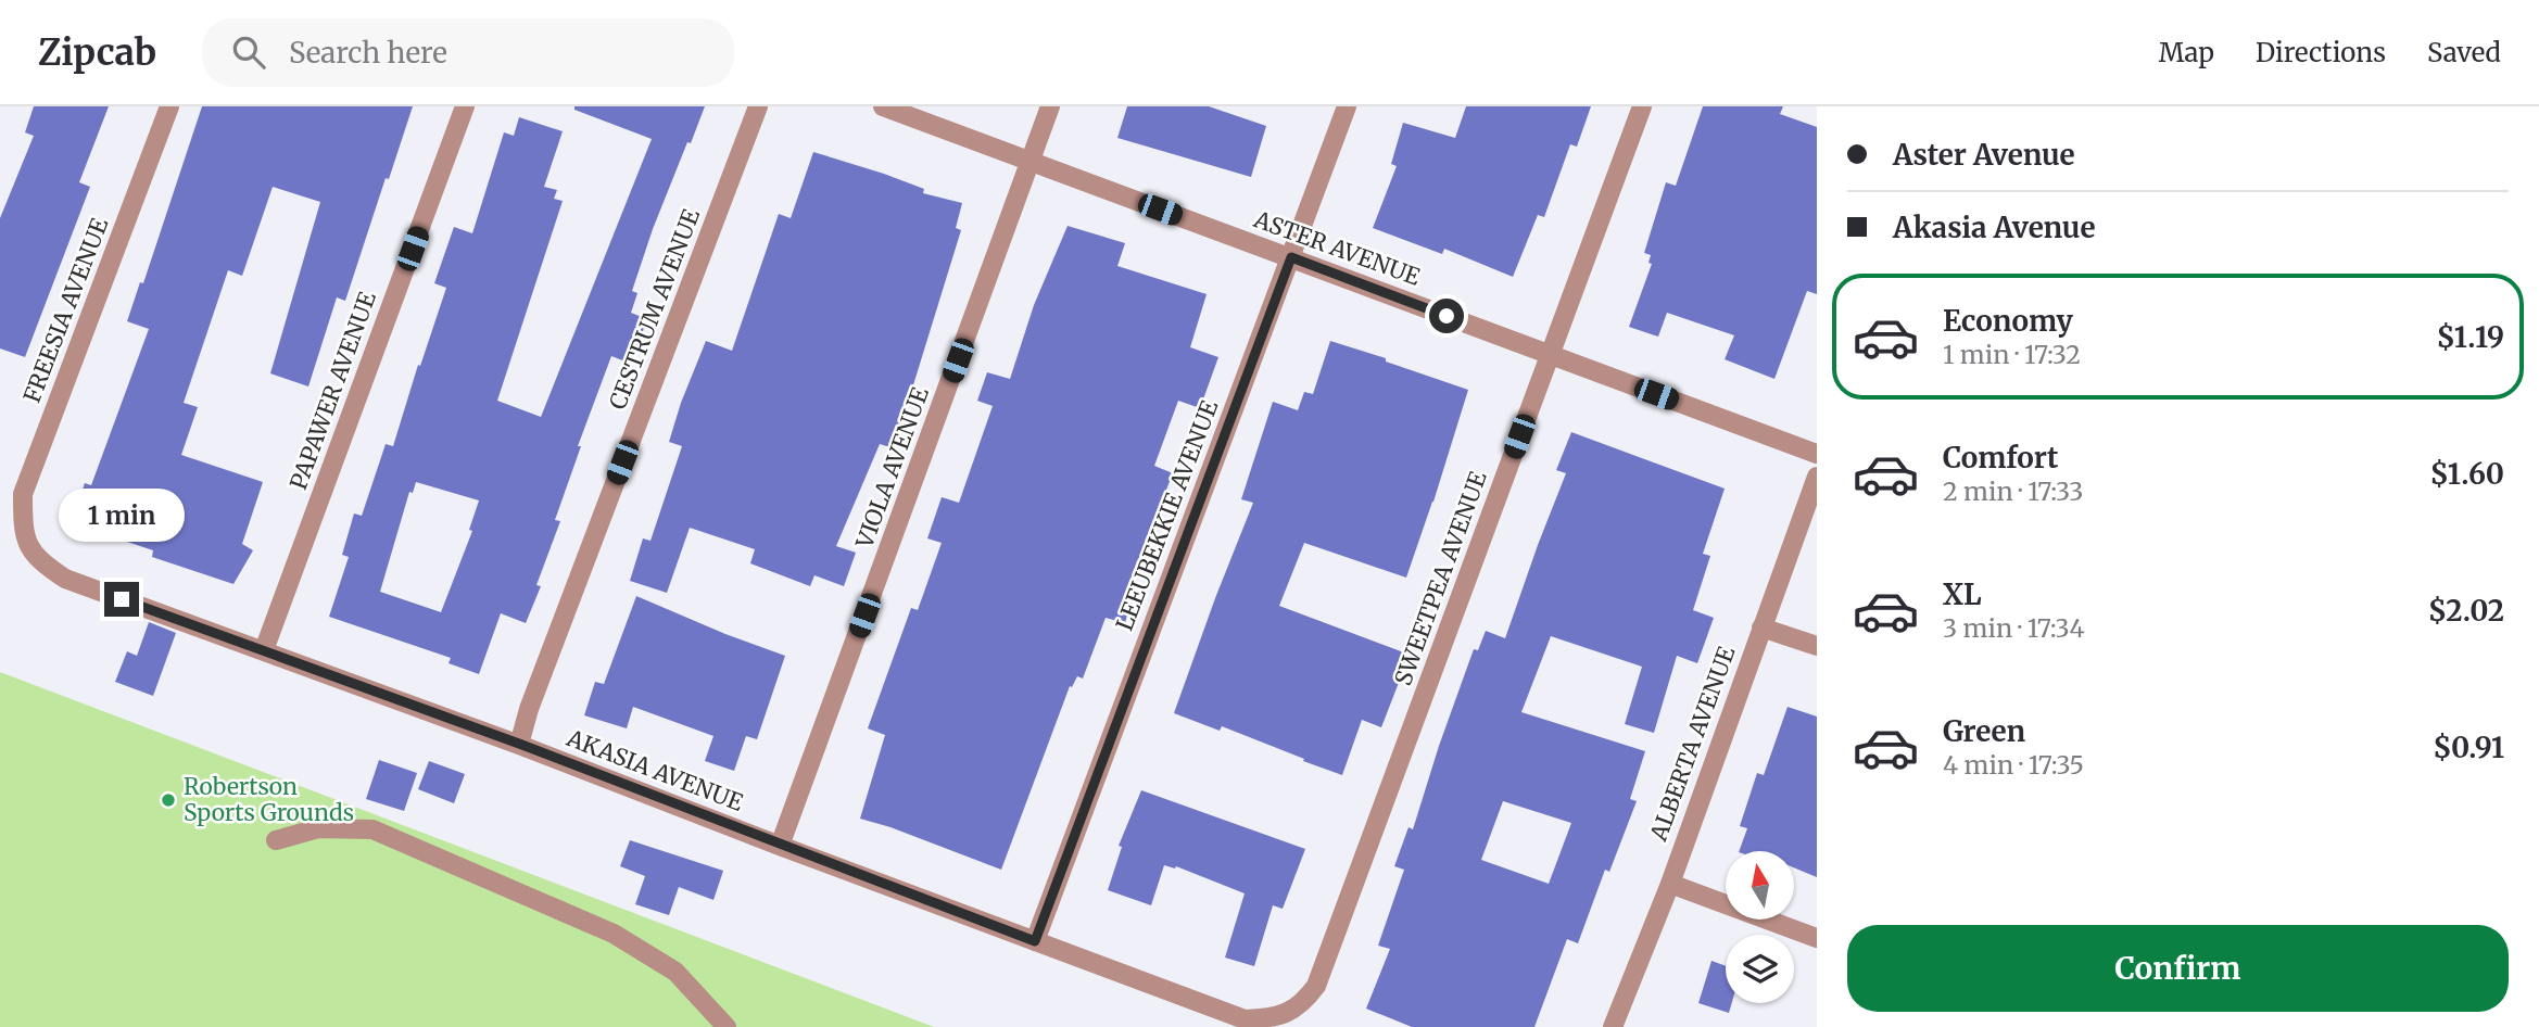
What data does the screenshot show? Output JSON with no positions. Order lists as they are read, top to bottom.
{
  "streets": {
    "street": [
      "ASTER AVENUE",
      "CESTRUM AVENUE",
      "FREESIA AVENUE",
      "PAPAWER AVENUE",
      "VIOLA AVENUE",
      "LEEUBEKKIE AVENUE",
      "SWEETPEA AVENUE",
      "ALBERTA AVENUE",
      "AKASIA AVENUE"
    ]
  },
  "crossings": [
    ["ASTER AVENUE", "VIOLA AVENUE"],
    ["ASTER AVENUE", "LEEUBEKKIE AVENUE"],
    ["ASTER AVENUE", "SWEETPEA AVENUE"],
    ["CESTRUM AVENUE", "AKASIA AVENUE"],
    ["FREESIA AVENUE", "AKASIA AVENUE"],
    ["PAPAWER AVENUE", "AKASIA AVENUE"],
    ["VIOLA AVENUE", "AKASIA AVENUE"],
    ["LEEUBEKKIE AVENUE", "AKASIA AVENUE"],
    ["SWEETPEA AVENUE", "AKASIA AVENUE"]
  ],
  "places": ["Robertson Sports Grounds"],
  "north": "top",
  "page": {
    "header": "Zipcab",
    "search": "Search here",
    "nav": ["Map", "Directions", "Saved"],
    "banner": ["Aster Avenue", "Akasia Avenue"],
    "list": [
      {
        "name": "Economy",
        "note": "1 min · 17:32",
        "value": "$1.19"
      },
      {
        "name": "Comfort",
        "note": "2 min · 17:33",
        "value": "$1.60"
      },
      {
        "name": "XL",
        "note": "3 min · 17:34",
        "value": "$2.02"
      },
      {
        "name": "Green",
        "note": "4 min · 17:35",
        "value": "$0.91"
      }
    ],
    "bubble": "1 min",
    "buttons": "Confirm"
  }
}
